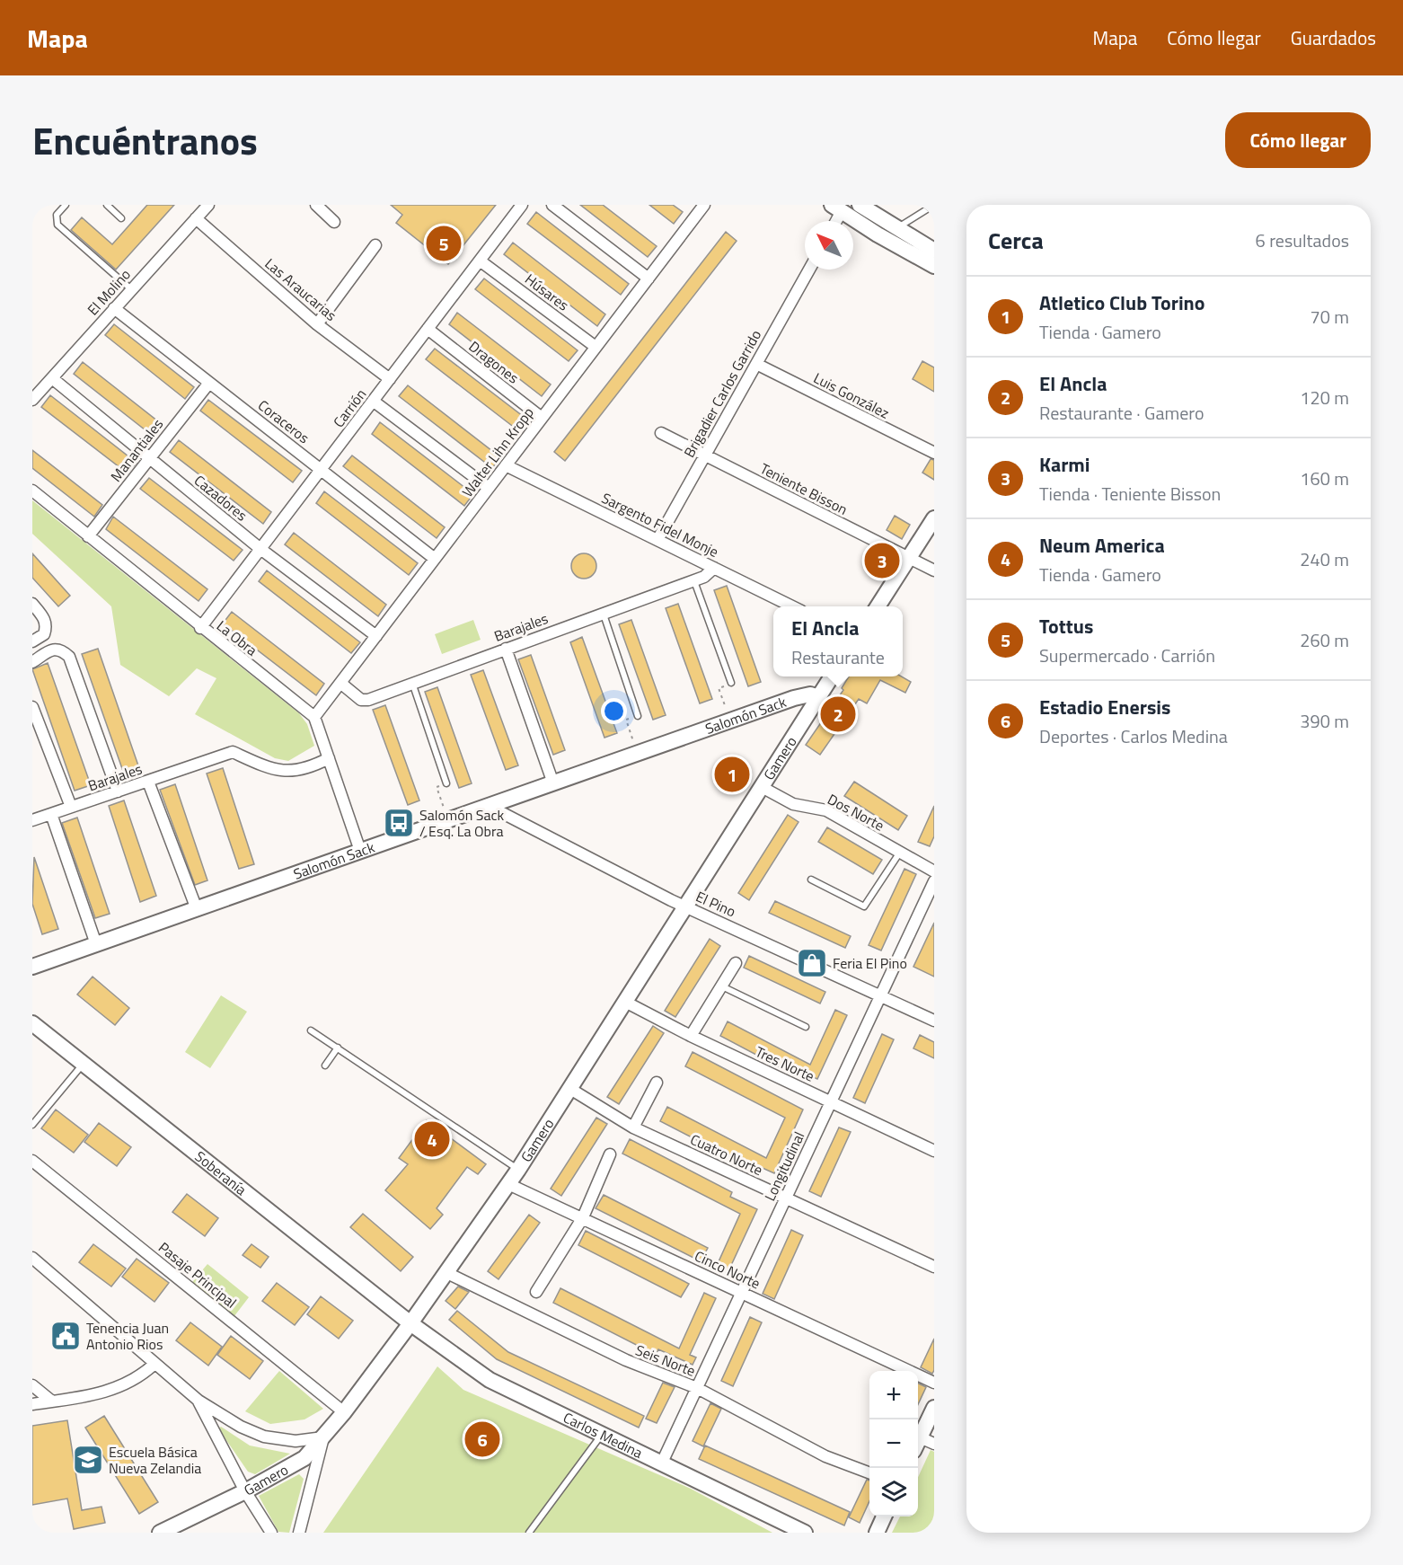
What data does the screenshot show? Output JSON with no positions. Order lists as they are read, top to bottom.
{
  "streets": {
    "street": [
      "Las Araucarias",
      "El Molino",
      "Húsares",
      "Dragones",
      "Brigadier Carlos Garrido",
      "Luis González",
      "Carrión",
      "Coraceros",
      "Manantiales",
      "Walter Lihn Kropp",
      "Teniente Bisson",
      "Cazadores",
      "Sargento Fidel Monje",
      "Barajales",
      "La Obra",
      "Salomón Sack",
      "Gamero",
      "Dos Norte",
      "El Pino",
      "Tres Norte",
      "Cuatro Norte",
      "Longitudinal",
      "Soberanía",
      "Cinco Norte",
      "Pasaje Principal",
      "Seis Norte",
      "Carlos Medina"
    ]
  },
  "crossings": [
    ["Las Araucarias", "El Molino"],
    ["Las Araucarias", "Carrión"],
    ["El Molino", "Coraceros"],
    ["El Molino", "Cazadores"],
    ["Húsares", "Carrión"],
    ["Húsares", "Walter Lihn Kropp"],
    ["Dragones", "Carrión"],
    ["Dragones", "Walter Lihn Kropp"],
    ["Brigadier Carlos Garrido", "Luis González"],
    ["Brigadier Carlos Garrido", "Teniente Bisson"],
    ["Brigadier Carlos Garrido", "Sargento Fidel Monje"],
    ["Carrión", "Coraceros"],
    ["Carrión", "Cazadores"],
    ["Carrión", "La Obra"],
    ["Coraceros", "Manantiales"],
    ["Coraceros", "Walter Lihn Kropp"],
    ["Manantiales", "Cazadores"],
    ["Manantiales", "La Obra"],
    ["Walter Lihn Kropp", "Cazadores"],
    ["Walter Lihn Kropp", "Sargento Fidel Monje"],
    ["Walter Lihn Kropp", "Barajales"],
    ["Walter Lihn Kropp", "La Obra"],
    ["Sargento Fidel Monje", "Barajales"],
    ["Salomón Sack", "Gamero"],
    ["Salomón Sack", "El Pino"],
    ["Gamero", "Dos Norte"],
    ["Gamero", "El Pino"],
    ["Gamero", "Tres Norte"],
    ["Gamero", "Cuatro Norte"],
    ["Gamero", "Soberanía"],
    ["Gamero", "Cinco Norte"],
    ["Gamero", "Pasaje Principal"],
    ["Gamero", "Seis Norte"],
    ["Gamero", "Carlos Medina"],
    ["El Pino", "Longitudinal"],
    ["Tres Norte", "Longitudinal"],
    ["Cuatro Norte", "Longitudinal"],
    ["Longitudinal", "Cinco Norte"],
    ["Longitudinal", "Seis Norte"],
    ["Longitudinal", "Carlos Medina"],
    ["Soberanía", "Carlos Medina"]
  ],
  "places": {
    "bus stop": ["Salomón Sack / Esq. La Obra"],
    "shop": ["Feria El Pino"],
    "public building": ["Tenencia Juan Antonio Rios"],
    "school or university": ["Escuela Básica Nueva Zelandia"]
  },
  "north": "top left",
  "page": {
    "header": "Mapa",
    "nav": ["Mapa", "Cómo llegar", "Guardados"],
    "title": "Encuéntranos",
    "buttons": "Cómo llegar",
    "heading": ["Cerca", "6 resultados"],
    "pins": [
      "5",
      "3",
      "2",
      "1",
      "4",
      "6"
    ],
    "list": [
      {
        "mark": "1",
        "name": "Atletico Club Torino",
        "note": "Tienda · Gamero",
        "value": "70 m"
      },
      {
        "mark": "2",
        "name": "El Ancla",
        "note": "Restaurante · Gamero",
        "value": "120 m"
      },
      {
        "mark": "3",
        "name": "Karmi",
        "note": "Tienda · Teniente Bisson",
        "value": "160 m"
      },
      {
        "mark": "4",
        "name": "Neum America",
        "note": "Tienda · Gamero",
        "value": "240 m"
      },
      {
        "mark": "5",
        "name": "Tottus",
        "note": "Supermercado · Carrión",
        "value": "260 m"
      },
      {
        "mark": "6",
        "name": "Estadio Enersis",
        "note": "Deportes · Carlos Medina",
        "value": "390 m"
      }
    ],
    "popup": ["El Ancla", "Restaurante"],
    "map_buttons": ["+", "−"]
  }
}
